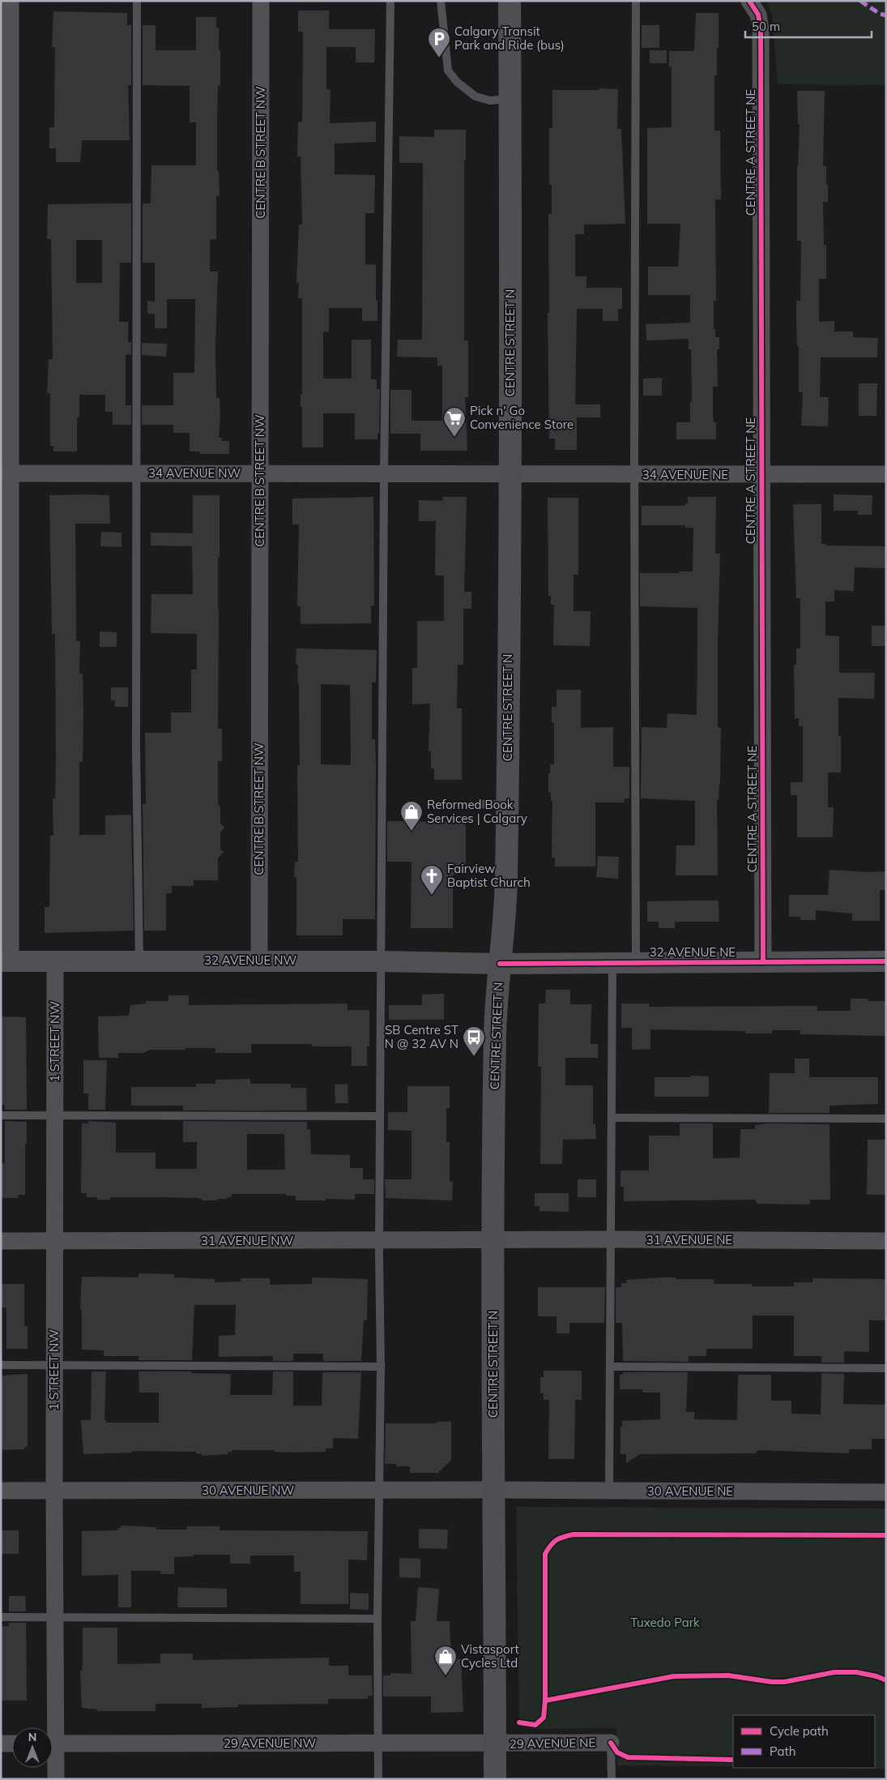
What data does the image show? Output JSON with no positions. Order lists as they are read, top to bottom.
{
  "streets": {
    "main road": ["CENTRE STREET N"],
    "street": [
      "CENTRE B STREET NW",
      "CENTRE A STREET NE",
      "34 AVENUE NW",
      "34 AVENUE NE",
      "32 AVENUE NE",
      "32 AVENUE NW",
      "1 STREET NW",
      "31 AVENUE NE",
      "31 AVENUE NW",
      "30 AVENUE NW",
      "30 AVENUE NE",
      "29 AVENUE NW",
      "29 AVENUE NE"
    ]
  },
  "crossings": [
    ["CENTRE B STREET NW", "34 AVENUE NW"],
    ["CENTRE B STREET NW", "32 AVENUE NW"],
    ["CENTRE A STREET NE", "34 AVENUE NE"],
    ["CENTRE A STREET NE", "32 AVENUE NE"],
    ["CENTRE STREET N", "34 AVENUE NW"],
    ["CENTRE STREET N", "34 AVENUE NE"],
    ["CENTRE STREET N", "32 AVENUE NE"],
    ["CENTRE STREET N", "32 AVENUE NW"],
    ["CENTRE STREET N", "31 AVENUE NE"],
    ["CENTRE STREET N", "31 AVENUE NW"],
    ["CENTRE STREET N", "30 AVENUE NW"],
    ["CENTRE STREET N", "30 AVENUE NE"],
    ["CENTRE STREET N", "29 AVENUE NW"],
    ["CENTRE STREET N", "29 AVENUE NE"],
    ["34 AVENUE NW", "34 AVENUE NE"],
    ["32 AVENUE NE", "32 AVENUE NW"],
    ["32 AVENUE NW", "1 STREET NW"],
    ["1 STREET NW", "31 AVENUE NW"],
    ["1 STREET NW", "30 AVENUE NW"],
    ["31 AVENUE NE", "31 AVENUE NW"],
    ["30 AVENUE NW", "30 AVENUE NE"],
    ["29 AVENUE NW", "29 AVENUE NE"]
  ],
  "parks": ["Tuxedo Park"],
  "places": {
    "parking": ["Calgary Transit Park and Ride (bus)"],
    "supermarket": ["Pick n' Go Convenience Store"],
    "shop": ["Reformed Book Services | Calgary", "Vistasport Cycles Ltd"],
    "church": ["Fairview Baptist Church"],
    "bus stop": ["SB Centre ST N @ 32 AV N"]
  },
  "legend": ["Cycle path", "Path"],
  "scale_bar": "50 m",
  "north": "top"
}
